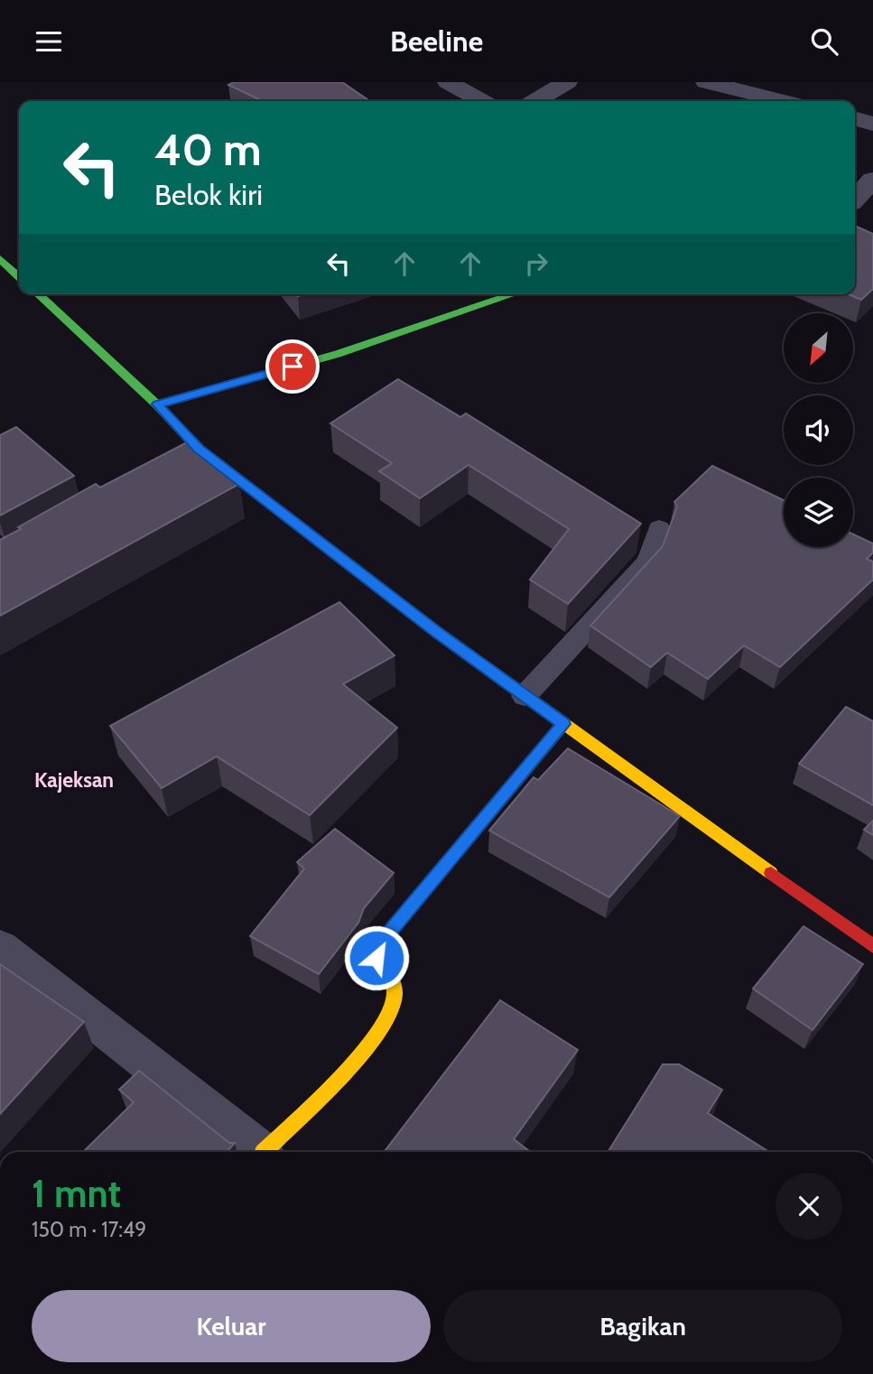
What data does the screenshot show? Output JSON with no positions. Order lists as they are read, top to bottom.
{
  "districts": ["Kajeksan"],
  "north": "bottom left",
  "page": {
    "header": "Beeline",
    "turn": ["40 m", "Belok kiri"],
    "heading": ["1 mnt", "150 m · 17:49"],
    "buttons": ["Keluar", "Bagikan"]
  }
}
